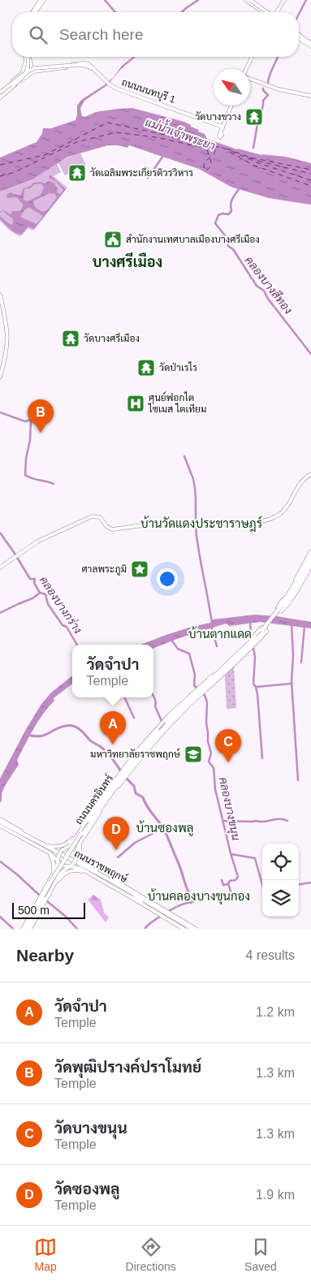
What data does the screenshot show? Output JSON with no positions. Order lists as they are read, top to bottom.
{
  "streets": {
    "main road": ["ถนนนนทบุรี 1", "ถนนนครอินทร์", "ถนนราชพฤกษ์"]
  },
  "districts": [
    "บางศรีเมือง",
    "บ้านวัดแดงประชาราษฎร์",
    "บ้านตากแดด",
    "บ้านซองพลู",
    "บ้านคลองบางขุนกอง"
  ],
  "water": [
    "แม่น้ำเจ้าพระยา",
    "คลองบางสีทอง",
    "คลองบางกร่าง",
    "คลองบางขนุน"
  ],
  "places": {
    "temple": [
      "วัดบางขวาง",
      "วัดเฉลิมพระเกียรติวรวิหาร",
      "วัดบางศรีเมือง",
      "วัดป่าเรไร"
    ],
    "public building": ["สำนักงานเทศบาลเมืองบางศรีเมือง"],
    "hospital": ["ศูนย์ฟอกไต ไซเมส ไตเทียม"],
    "place": ["ศาลพระภูมิ"],
    "school or university": ["มหาวิทยาลัยราชพฤกษ์"]
  },
  "scale_bar": "500 m",
  "north": "top left",
  "page": {
    "search": "Search here",
    "pins": [
      "B",
      "A",
      "C",
      "D"
    ],
    "popup": ["วัดจําปา", "Temple"],
    "scale": "500 m",
    "heading": ["Nearby", "4 results"],
    "list": [
      {
        "mark": "A",
        "name": "วัดจําปา",
        "note": "Temple",
        "value": "1.2 km"
      },
      {
        "mark": "B",
        "name": "วัดพุฒิปรางค์ปราโมทย์",
        "note": "Temple",
        "value": "1.3 km"
      },
      {
        "mark": "C",
        "name": "วัดบางขนุน",
        "note": "Temple",
        "value": "1.3 km"
      },
      {
        "mark": "D",
        "name": "วัดซองพลู",
        "note": "Temple",
        "value": "1.9 km"
      }
    ],
    "nav": ["Map", "Directions", "Saved"]
  }
}
